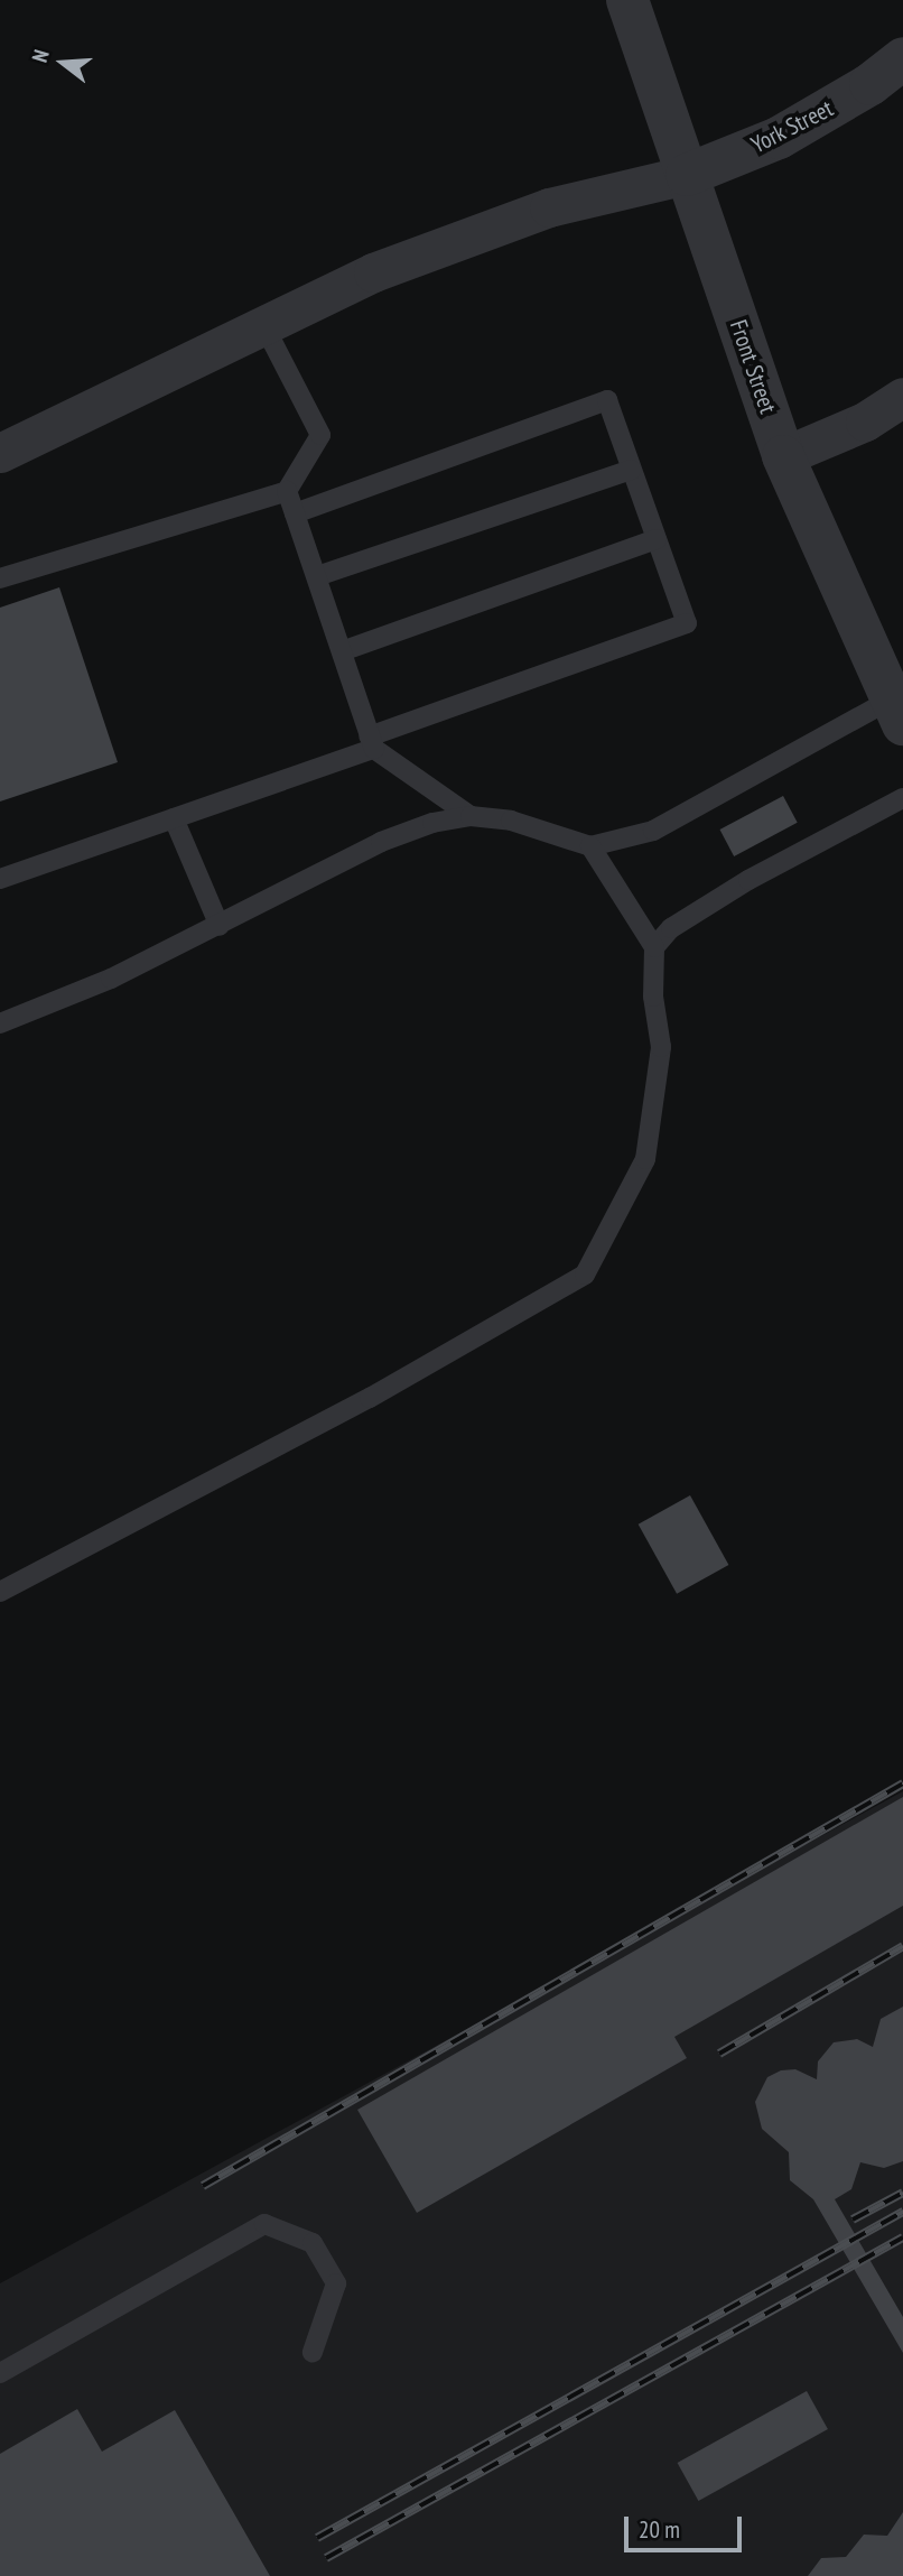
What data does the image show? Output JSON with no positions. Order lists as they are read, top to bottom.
{
  "streets": {
    "street": ["York Street", "Front Street"]
  },
  "crossings": [
    ["York Street", "Front Street"]
  ],
  "scale_bar": "20 m",
  "north": "left"
}
